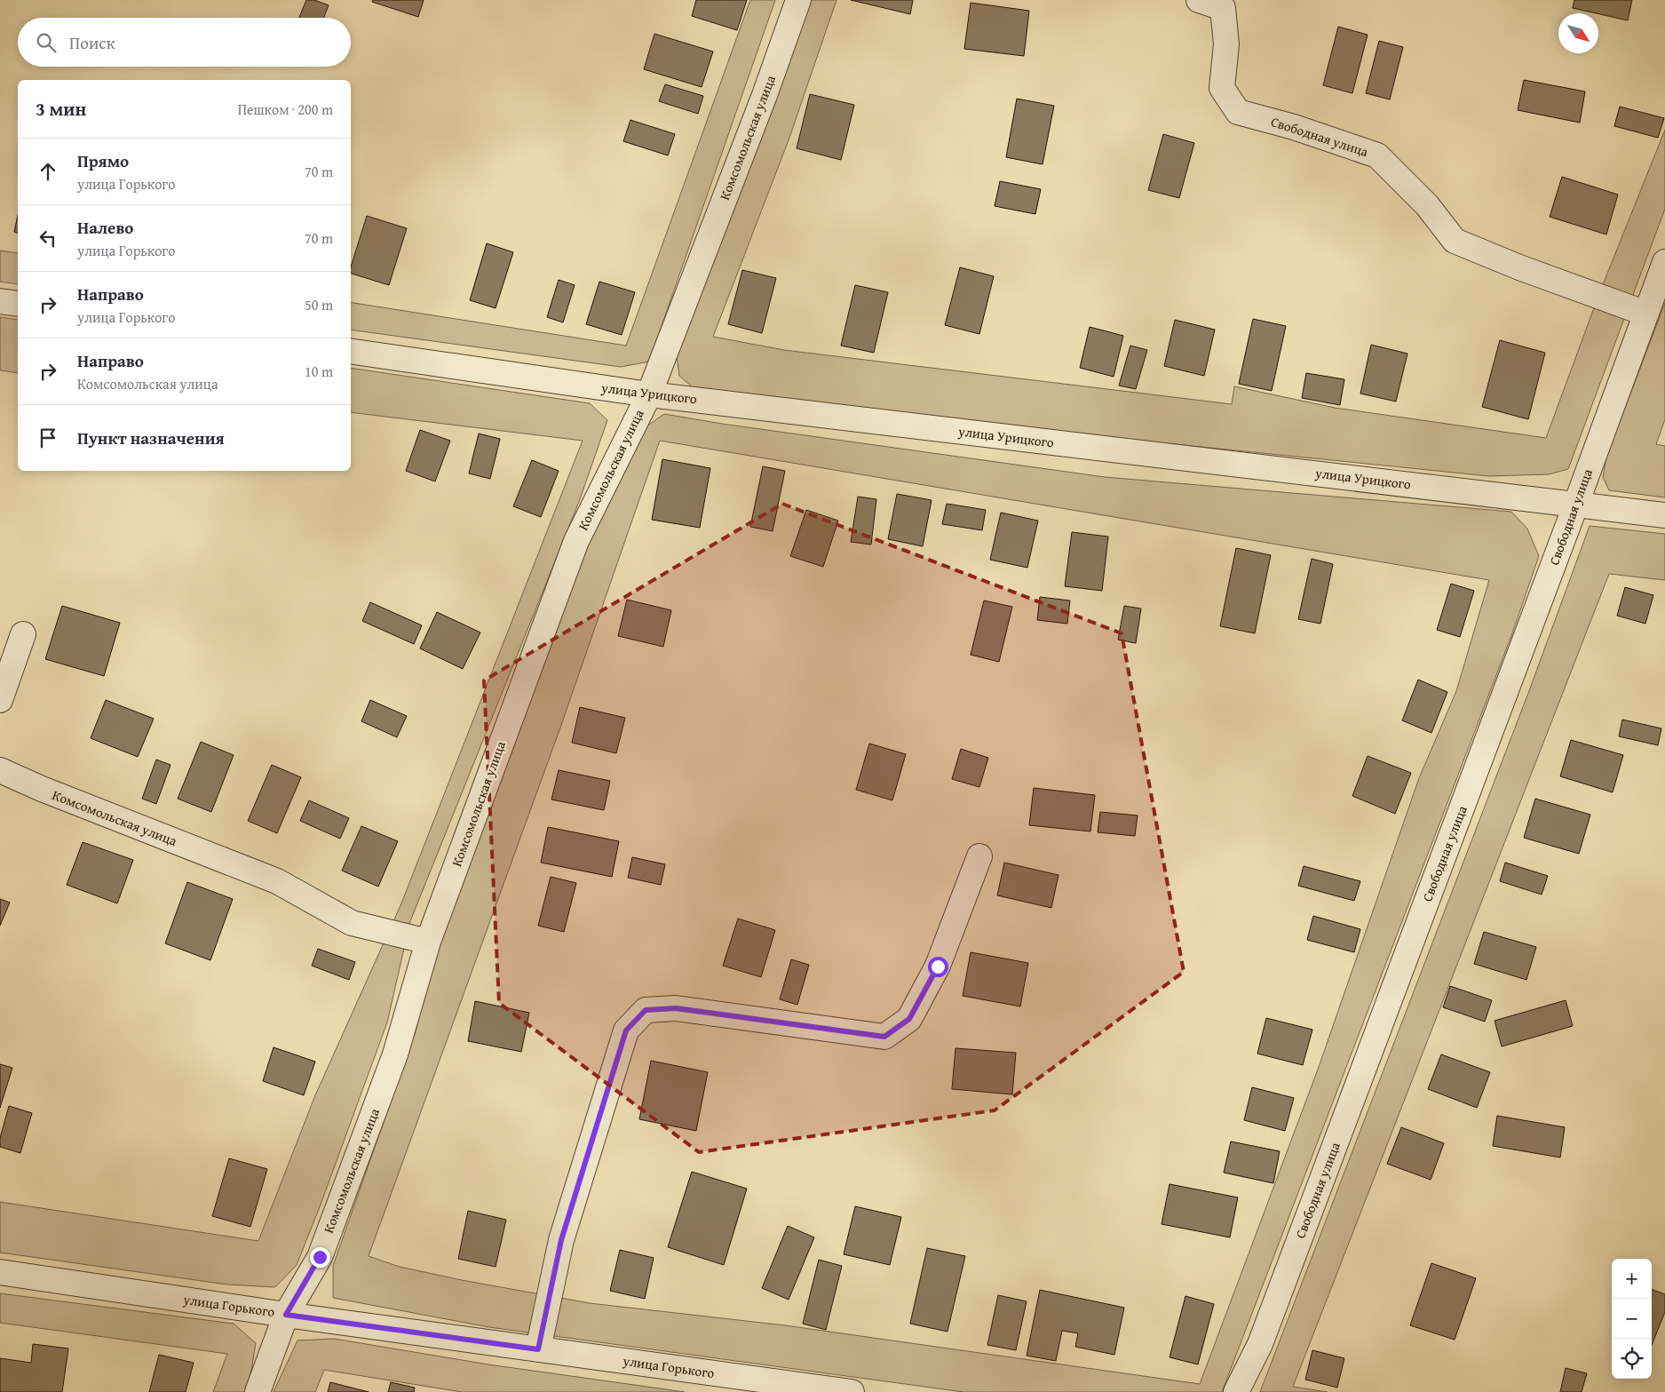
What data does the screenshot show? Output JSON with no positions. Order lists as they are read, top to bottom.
{
  "streets": {
    "street": [
      "Свободная улица",
      "Комсомольская улица",
      "улица Урицкого",
      "улица Горького"
    ]
  },
  "crossings": [
    ["Свободная улица", "улица Урицкого"],
    ["Комсомольская улица", "улица Урицкого"],
    ["Комсомольская улица", "улица Горького"]
  ],
  "north": "bottom right",
  "page": {
    "search": "Поиск",
    "heading": ["3 мин", "Пешком · 200 m"],
    "list": [
      ["Прямо", "улица Горького", "70 m"],
      ["Налево", "улица Горького", "70 m"],
      ["Направо", "улица Горького", "50 m"],
      ["Направо", "Комсомольская улица", "10 m"],
      "Пункт назначения"
    ],
    "map_buttons": ["+", "−"]
  }
}
